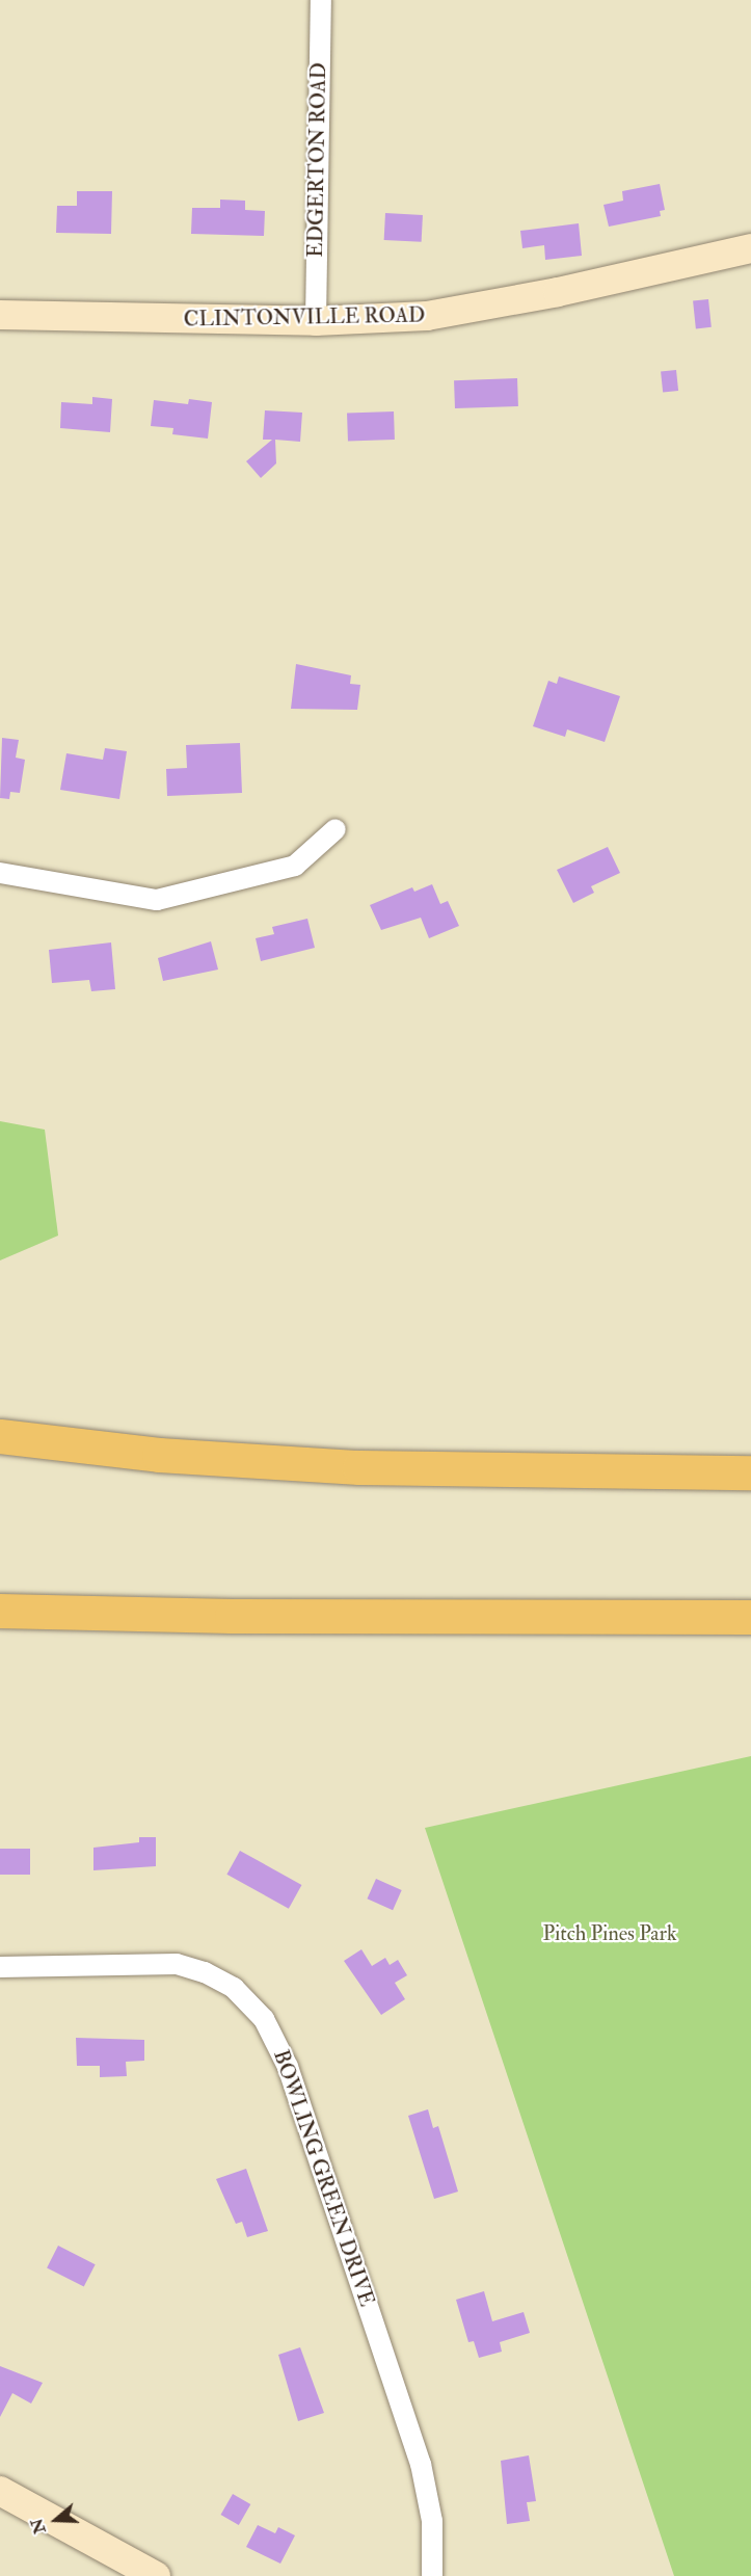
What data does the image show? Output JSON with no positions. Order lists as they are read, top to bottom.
{
  "streets": {
    "street": ["EDGERTON ROAD", "CLINTONVILLE ROAD", "BOWLING GREEN DRIVE"]
  },
  "crossings": [
    ["EDGERTON ROAD", "CLINTONVILLE ROAD"]
  ],
  "parks": ["Pitch Pines Park"],
  "north": "left"
}
